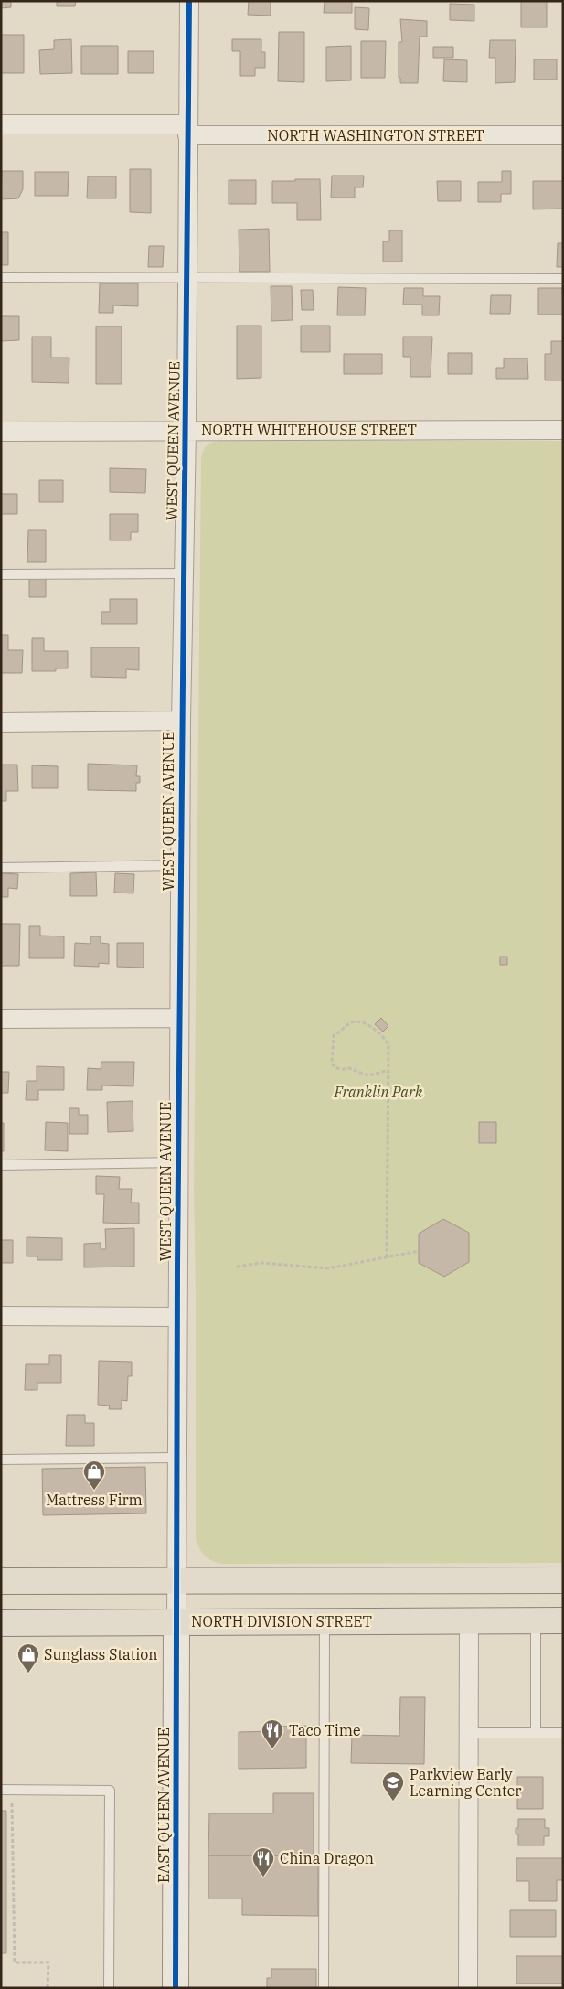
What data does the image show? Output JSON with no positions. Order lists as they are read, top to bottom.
{
  "streets": {
    "main road": ["NORTH DIVISION STREET"],
    "street": [
      "NORTH WASHINGTON STREET",
      "NORTH WHITEHOUSE STREET",
      "WEST QUEEN AVENUE",
      "EAST QUEEN AVENUE"
    ]
  },
  "crossings": [
    ["NORTH WASHINGTON STREET", "WEST QUEEN AVENUE"],
    ["NORTH WHITEHOUSE STREET", "WEST QUEEN AVENUE"],
    ["WEST QUEEN AVENUE", "NORTH DIVISION STREET"],
    ["WEST QUEEN AVENUE", "EAST QUEEN AVENUE"],
    ["NORTH DIVISION STREET", "EAST QUEEN AVENUE"]
  ],
  "parks": ["Franklin Park"],
  "places": {
    "shop": ["Mattress Firm", "Sunglass Station"],
    "restaurant": ["Taco Time", "China Dragon"],
    "school or university": ["Parkview Early Learning Center"]
  }
}
